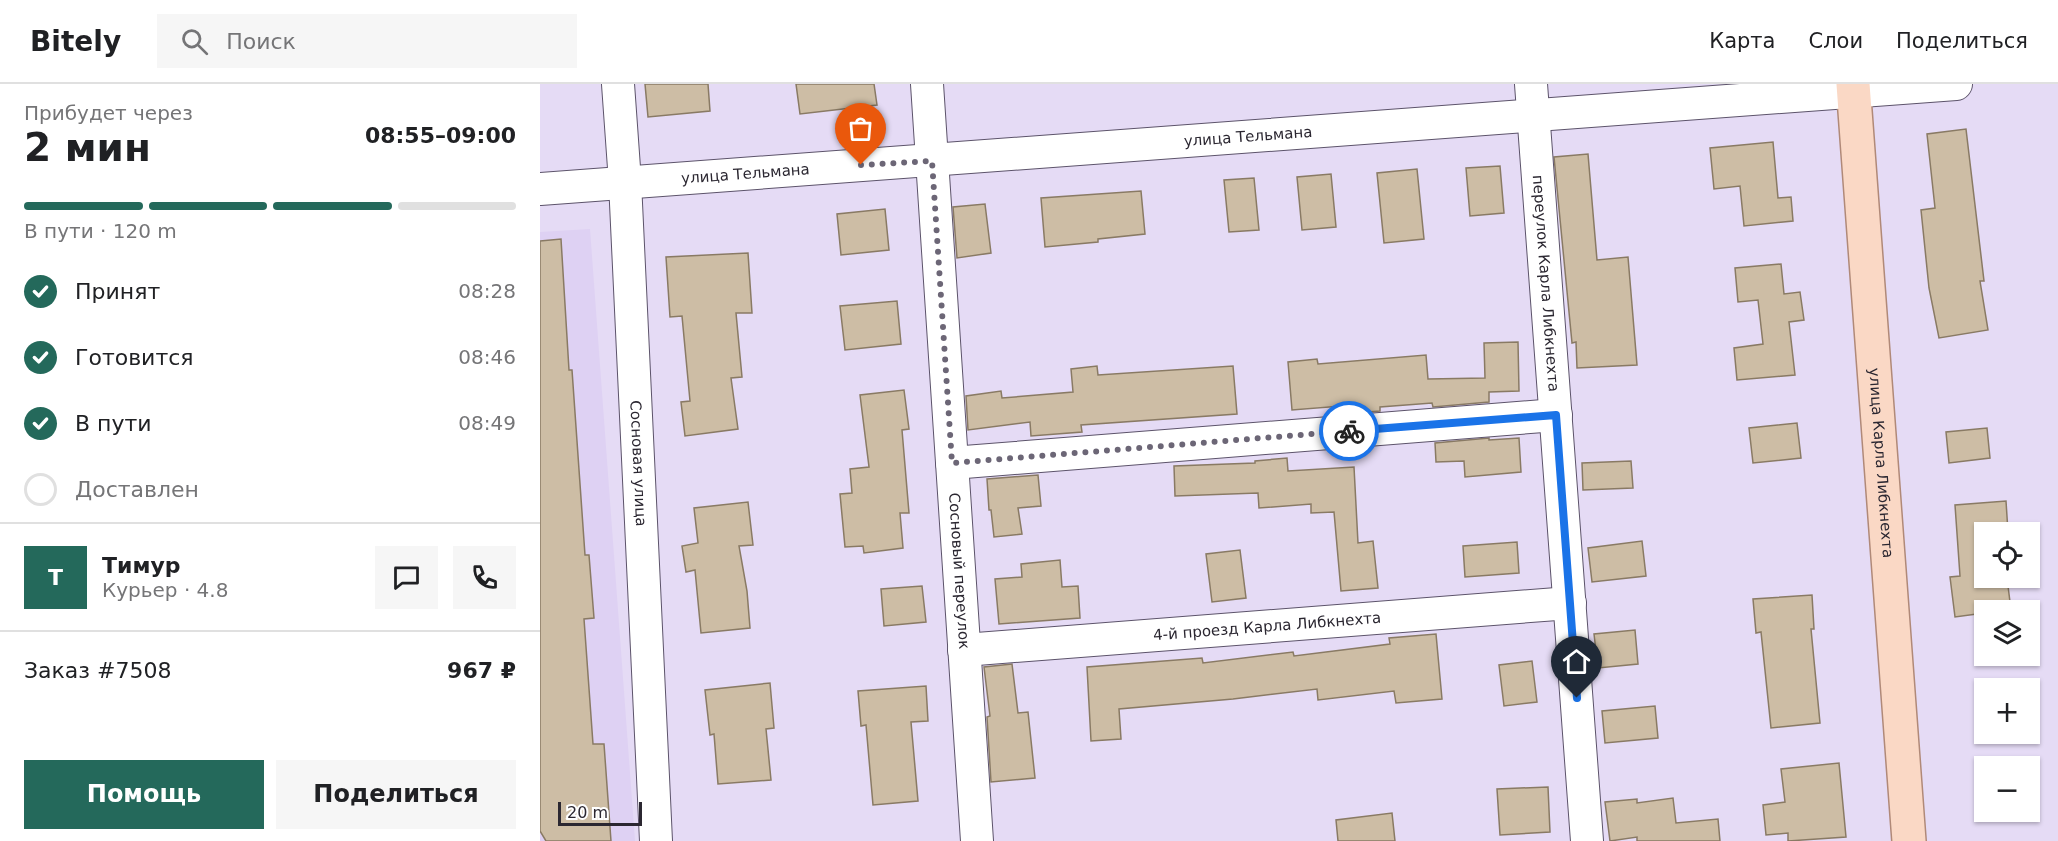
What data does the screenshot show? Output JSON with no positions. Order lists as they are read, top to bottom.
{
  "streets": {
    "main road": ["улица Карла Либкнехта"],
    "street": [
      "улица Тельмана",
      "переулок Карла Либкнехта",
      "Сосновая улица",
      "Сосновый переулок",
      "4-й проезд Карла Либкнехта"
    ]
  },
  "crossings": [
    ["улица Тельмана", "переулок Карла Либкнехта"],
    ["улица Тельмана", "Сосновая улица"],
    ["улица Тельмана", "улица Карла Либкнехта"],
    ["улица Тельмана", "Сосновый переулок"],
    ["переулок Карла Либкнехта", "4-й проезд Карла Либкнехта"],
    ["Сосновый переулок", "4-й проезд Карла Либкнехта"]
  ],
  "scale_bar": "20 m",
  "page": {
    "header": "Bitely",
    "search": "Поиск",
    "nav": ["Карта", "Слои", "Поделиться"],
    "heading": ["2 мин", "Прибудет через", "08:55–09:00"],
    "panel": [
      "Тимур",
      "Курьер · 4.8",
      "Заказ #7508",
      "967 ₽"
    ],
    "bar": "В пути · 120 m",
    "list": [
      ["Принят", "08:28"],
      ["Готовится", "08:46"],
      ["В пути", "08:49"],
      "Доставлен"
    ],
    "map_buttons": ["+", "−"],
    "round": "Т",
    "buttons": ["Помощь", "Поделиться"],
    "scale": "20 m"
  }
}
